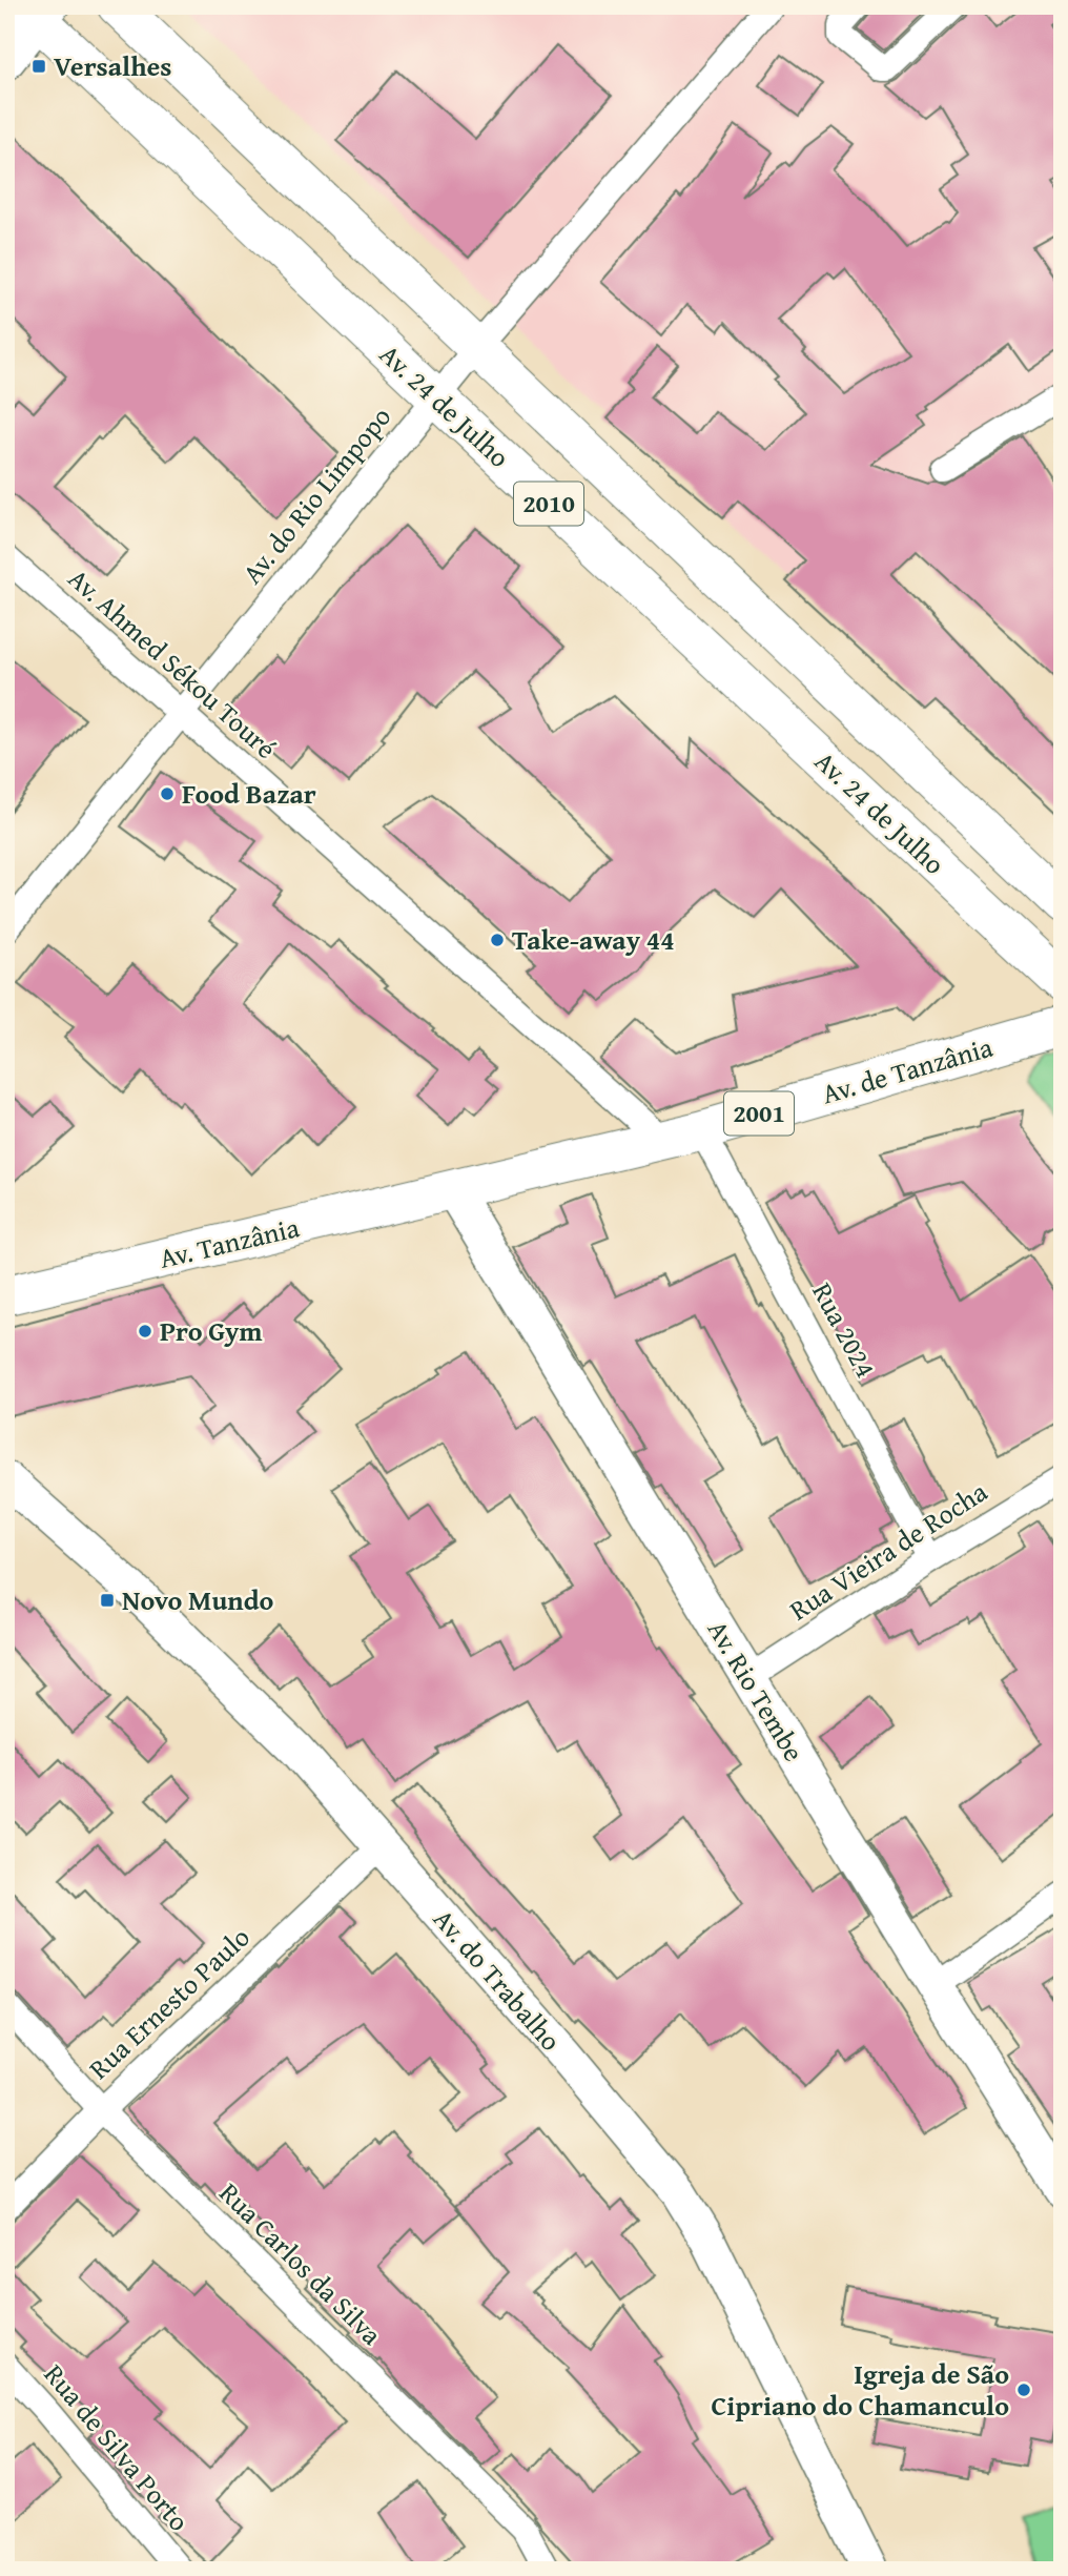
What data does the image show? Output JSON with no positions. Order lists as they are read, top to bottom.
{
  "streets": {
    "main road": [
      "Av. 24 de Julho",
      "2010",
      "Av. de Tanzânia",
      "2001",
      "Av. Tanzânia",
      "Av. Rio Tembe",
      "Av. do Trabalho"
    ],
    "street": [
      "Av. do Rio Limpopo",
      "Av. Ahmed Sékou Touré",
      "Rua 2024",
      "Rua Vieira de Rocha",
      "Rua Ernesto Paulo",
      "Rua Carlos da Silva",
      "Rua de Silva Porto"
    ]
  },
  "crossings": [
    ["Av. 24 de Julho", "Av. do Rio Limpopo"],
    ["Av. do Rio Limpopo", "Av. Ahmed Sékou Touré"],
    ["Av. Ahmed Sékou Touré", "Av. de Tanzânia"],
    ["Av. de Tanzânia", "Av. Tanzânia"],
    ["Av. de Tanzânia", "Rua 2024"],
    ["Av. de Tanzânia", "Av. Rio Tembe"],
    ["Av. Tanzânia", "Av. Rio Tembe"],
    ["Rua 2024", "Rua Vieira de Rocha"],
    ["Rua Vieira de Rocha", "Av. Rio Tembe"],
    ["Av. do Trabalho", "Rua Ernesto Paulo"],
    ["Rua Ernesto Paulo", "Rua Carlos da Silva"]
  ],
  "places": {
    "transit": ["Versalhes", "Novo Mundo"],
    "other": [
      "Food Bazar",
      "Take-away 44",
      "Pro Gym",
      "Igreja de São Cipriano do Chamanculo"
    ]
  }
}
